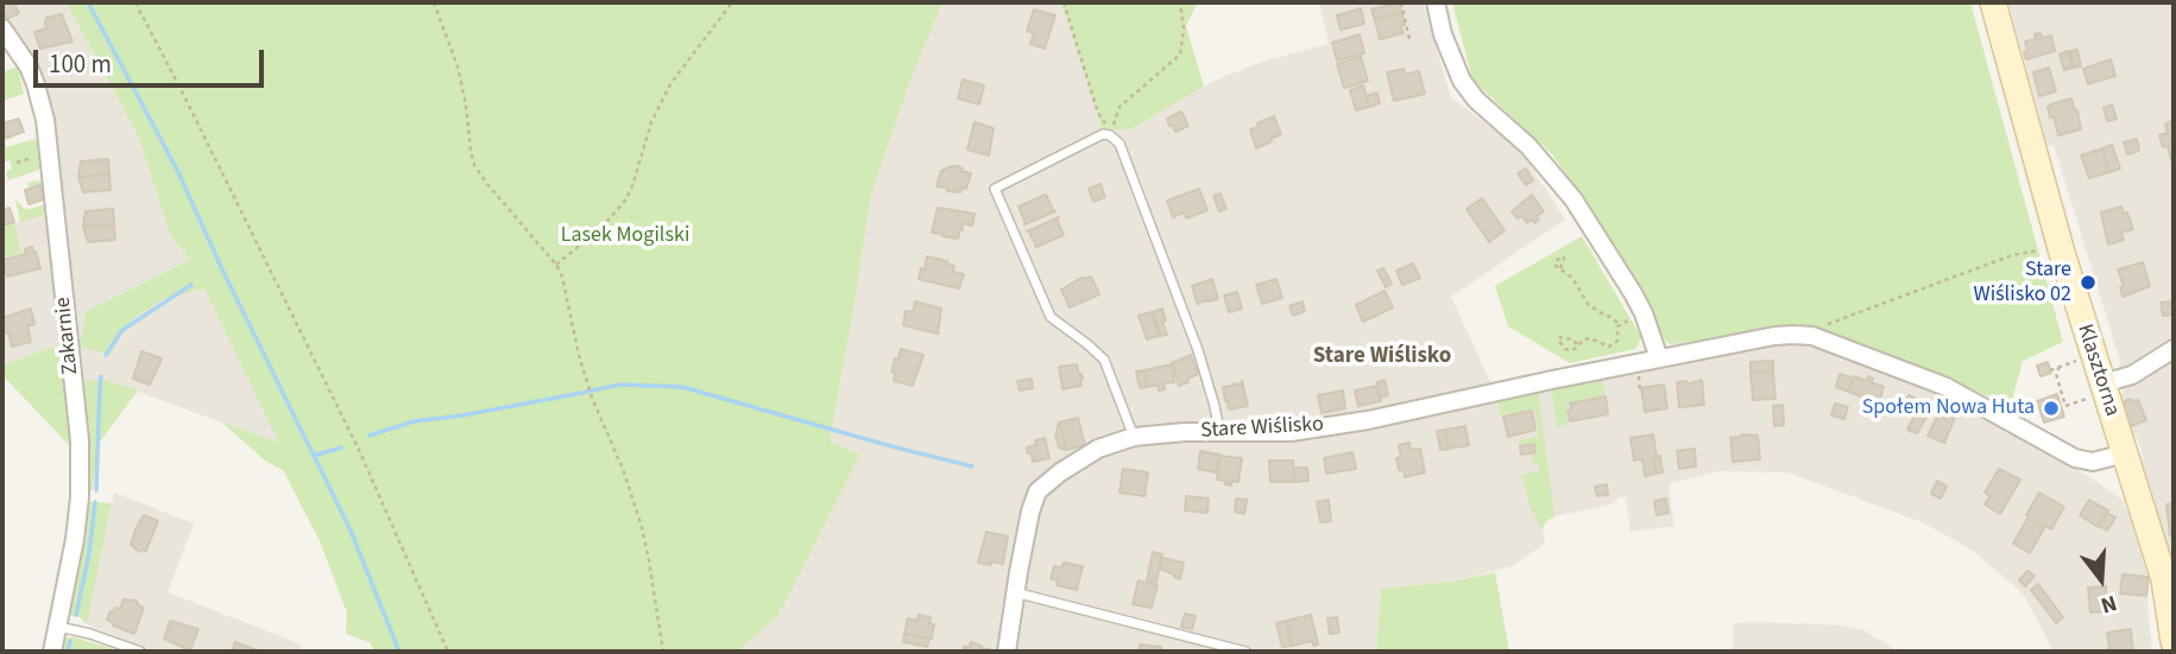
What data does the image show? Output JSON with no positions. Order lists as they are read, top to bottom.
{
  "streets": {
    "street": ["Zakarnie", "Klasztorna", "Stare Wiślisko"]
  },
  "crossings": [
    ["Klasztorna", "Stare Wiślisko"]
  ],
  "districts": ["Stare Wiślisko"],
  "parks": ["Lasek Mogilski"],
  "places": ["Stare Wiślisko 02", "Społem Nowa Huta"],
  "scale_bar": "100 m",
  "north": "bottom"
}
